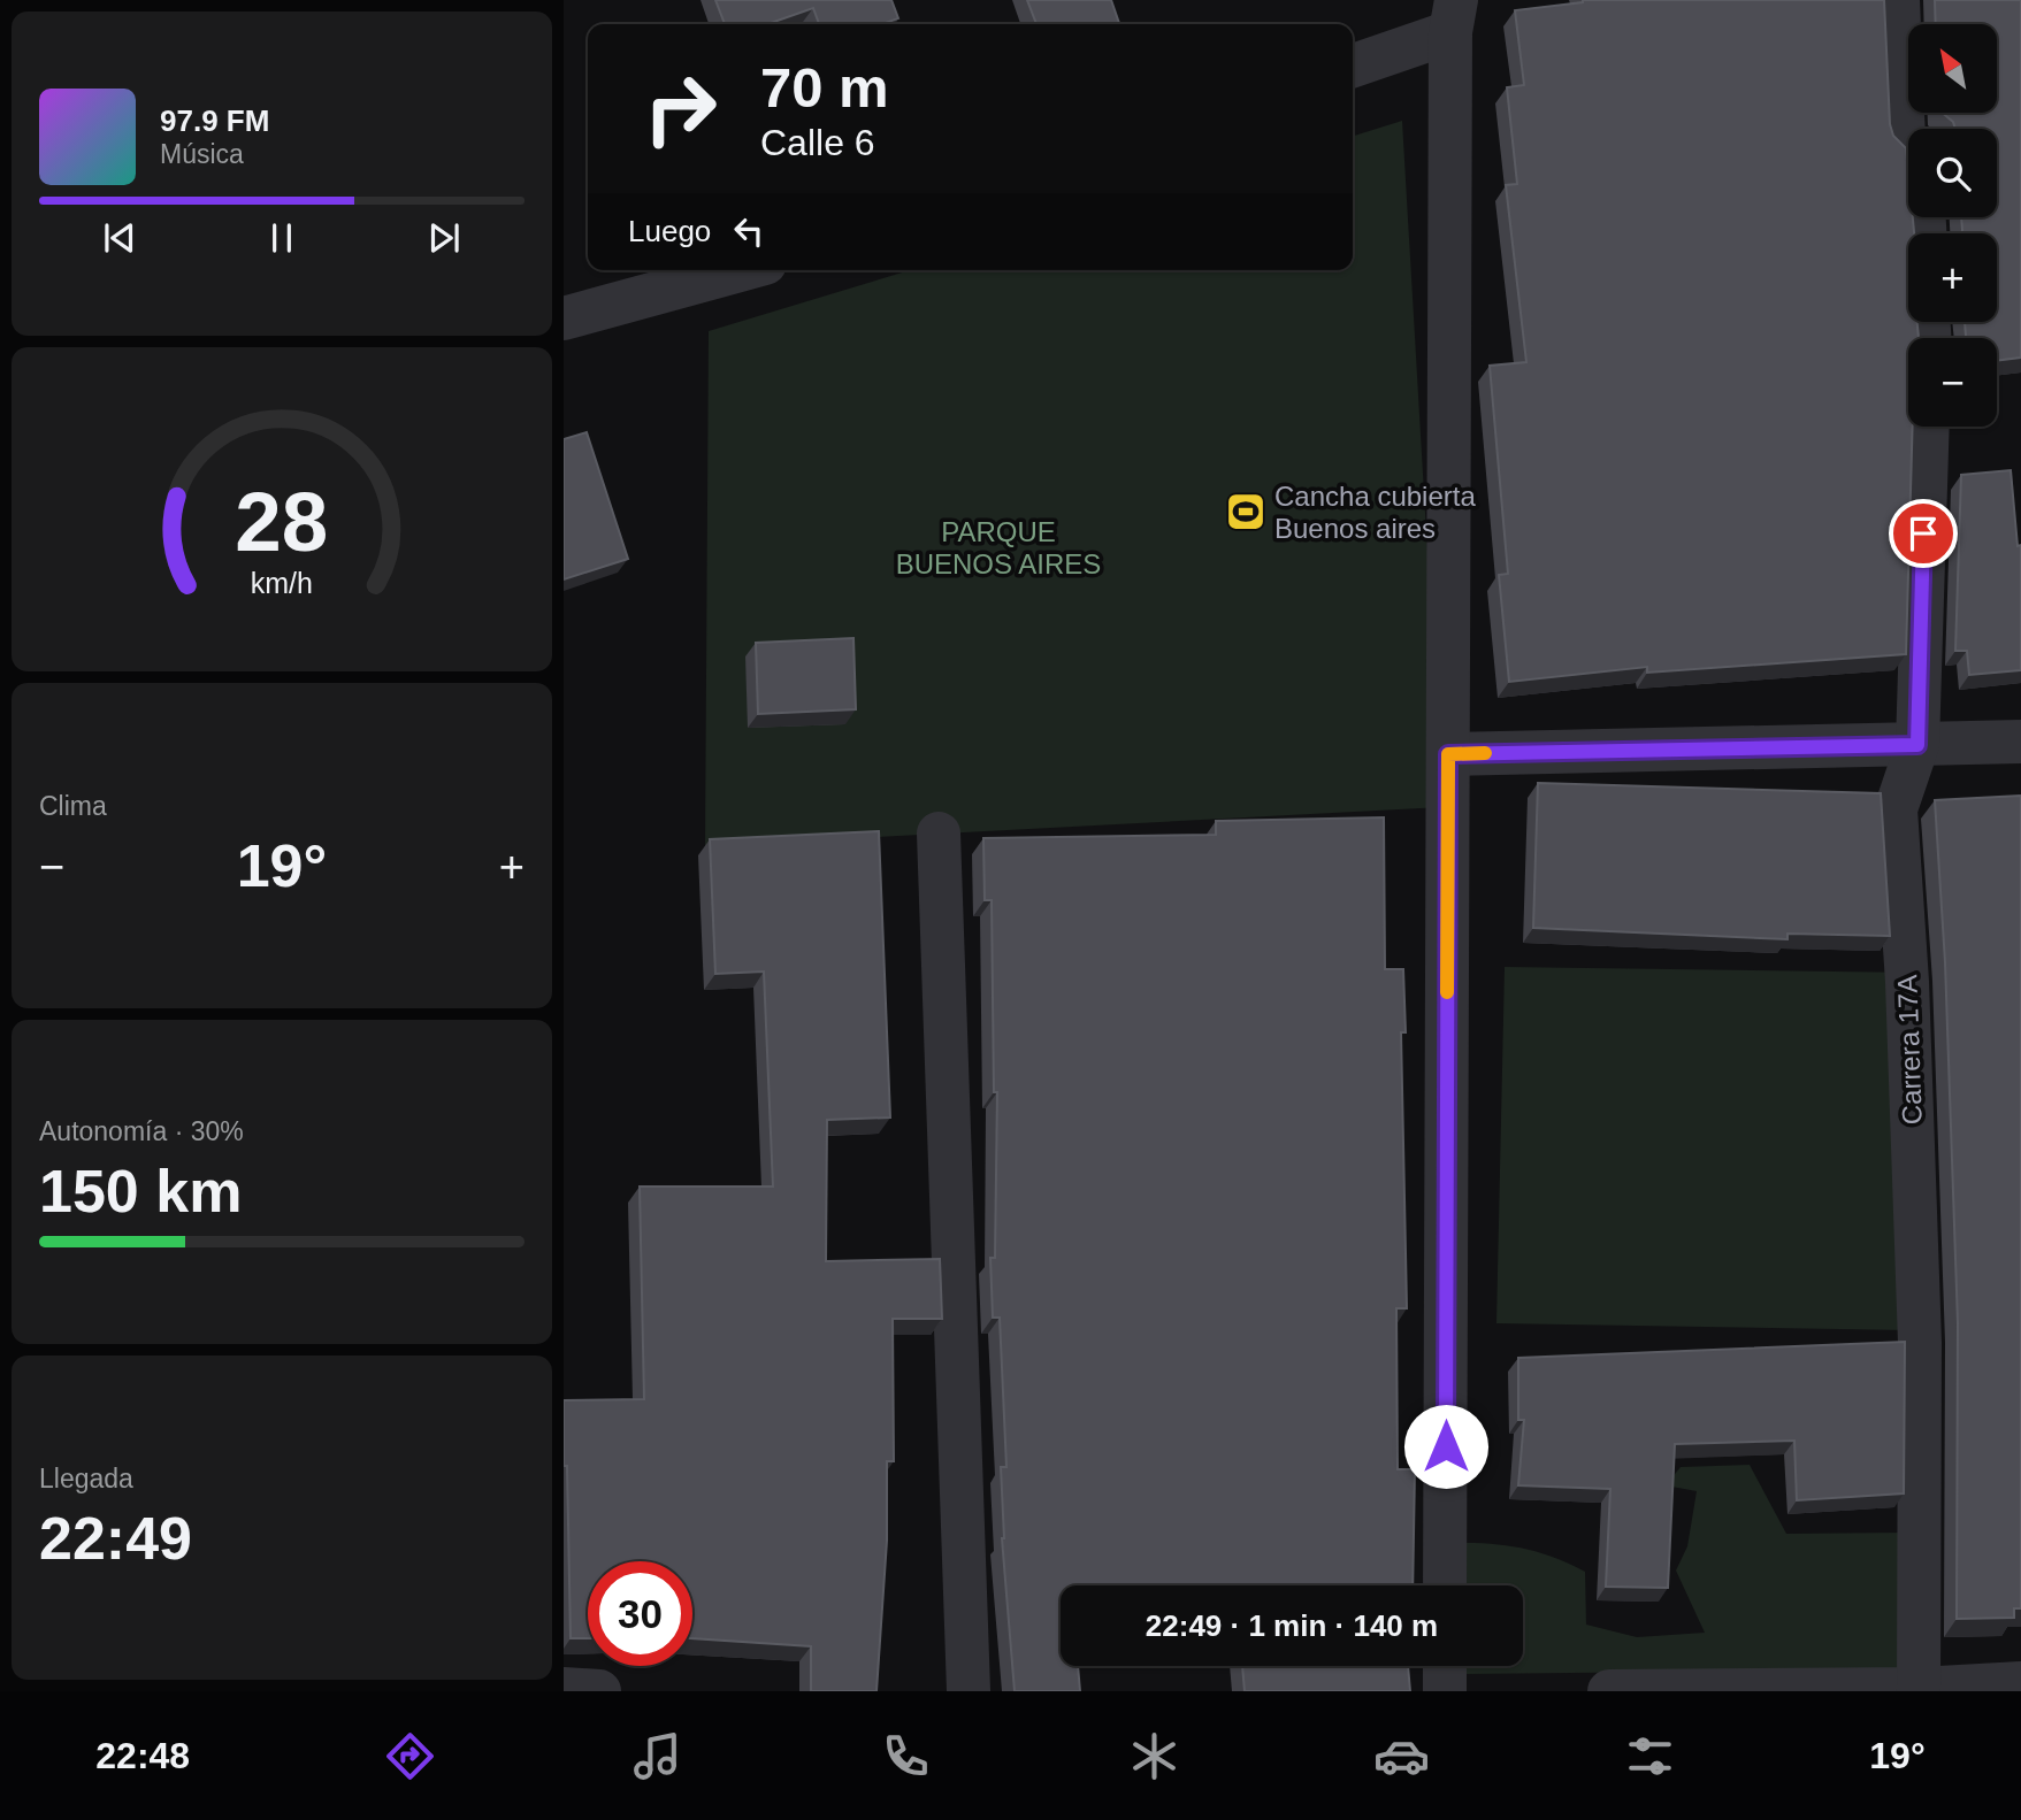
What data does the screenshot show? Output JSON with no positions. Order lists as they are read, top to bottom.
{
  "streets": {
    "street": ["Carrera 17A"]
  },
  "parks": ["PARQUE BUENOS AIRES"],
  "places": {
    "sports": ["Cancha cubierta Buenos aires"]
  },
  "north": "top left",
  "page": {
    "map_buttons": ["+", "−"],
    "turn": ["70 m", "Calle 6"],
    "song": ["97.9 FM", "Música"],
    "then": "Luego",
    "tile": [
      "Clima",
      ["Autonomía · 30%", "150 km"],
      ["Llegada", "22:49"]
    ],
    "heat": ["−", "19°", "+"],
    "limit": "30",
    "trip": "22:49 · 1 min · 140 m",
    "tabs": ["22:48", "19°"],
    "gauge": ["28", "km/h"]
  }
}
